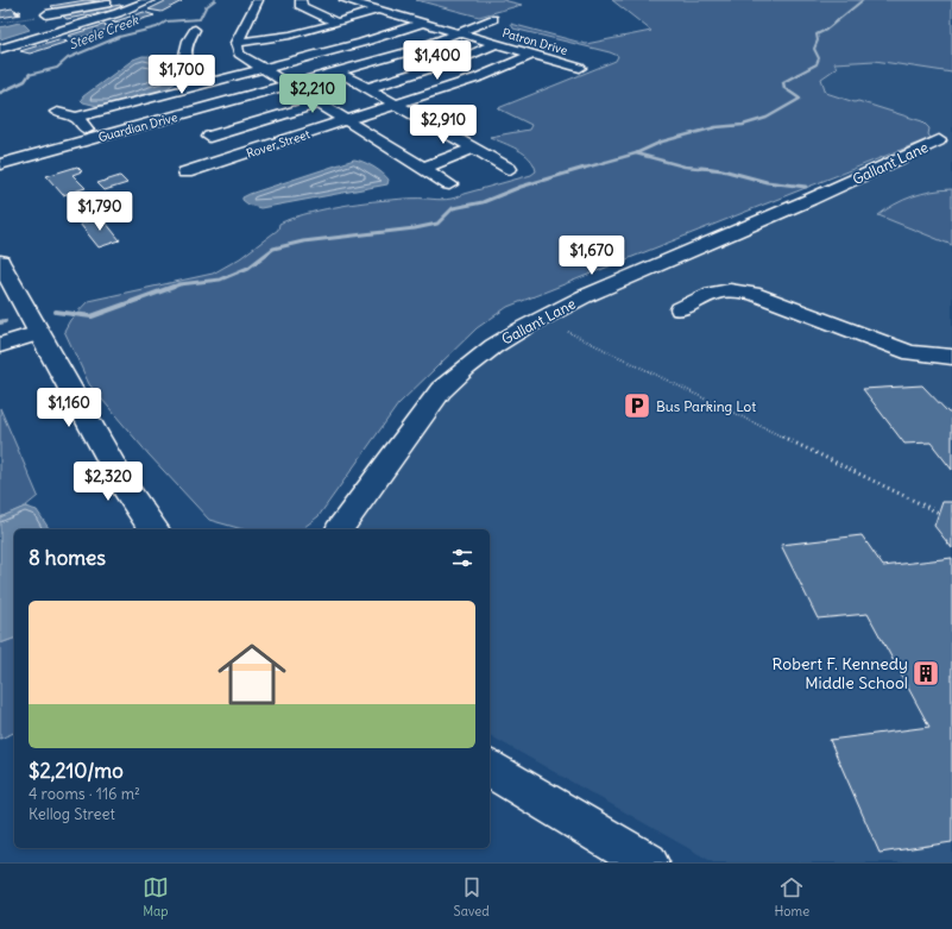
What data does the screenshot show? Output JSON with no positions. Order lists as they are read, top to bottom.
{
  "streets": {
    "street": [
      "Patron Drive",
      "Guardian Drive",
      "Rover Street",
      "Gallant Lane"
    ]
  },
  "crossings": [
    ["Patron Drive", "Guardian Drive"],
    ["Patron Drive", "Rover Street"]
  ],
  "water": ["Steele Creek"],
  "places": {
    "parking": ["Bus Parking Lot"],
    "building": ["Robert F. Kennedy Middle School"]
  },
  "page": {
    "price": [
      "$1,400",
      "$1,700",
      "$2,210",
      "$2,910",
      "$1,790",
      "$1,670",
      "$1,160",
      "$2,320"
    ],
    "heading": "8 homes",
    "list": [
      {
        "name": "$2,210/mo",
        "note": "4 rooms · 116 m² · Kellog Street"
      }
    ],
    "tabs": ["Map", "Saved", "Home"]
  }
}
